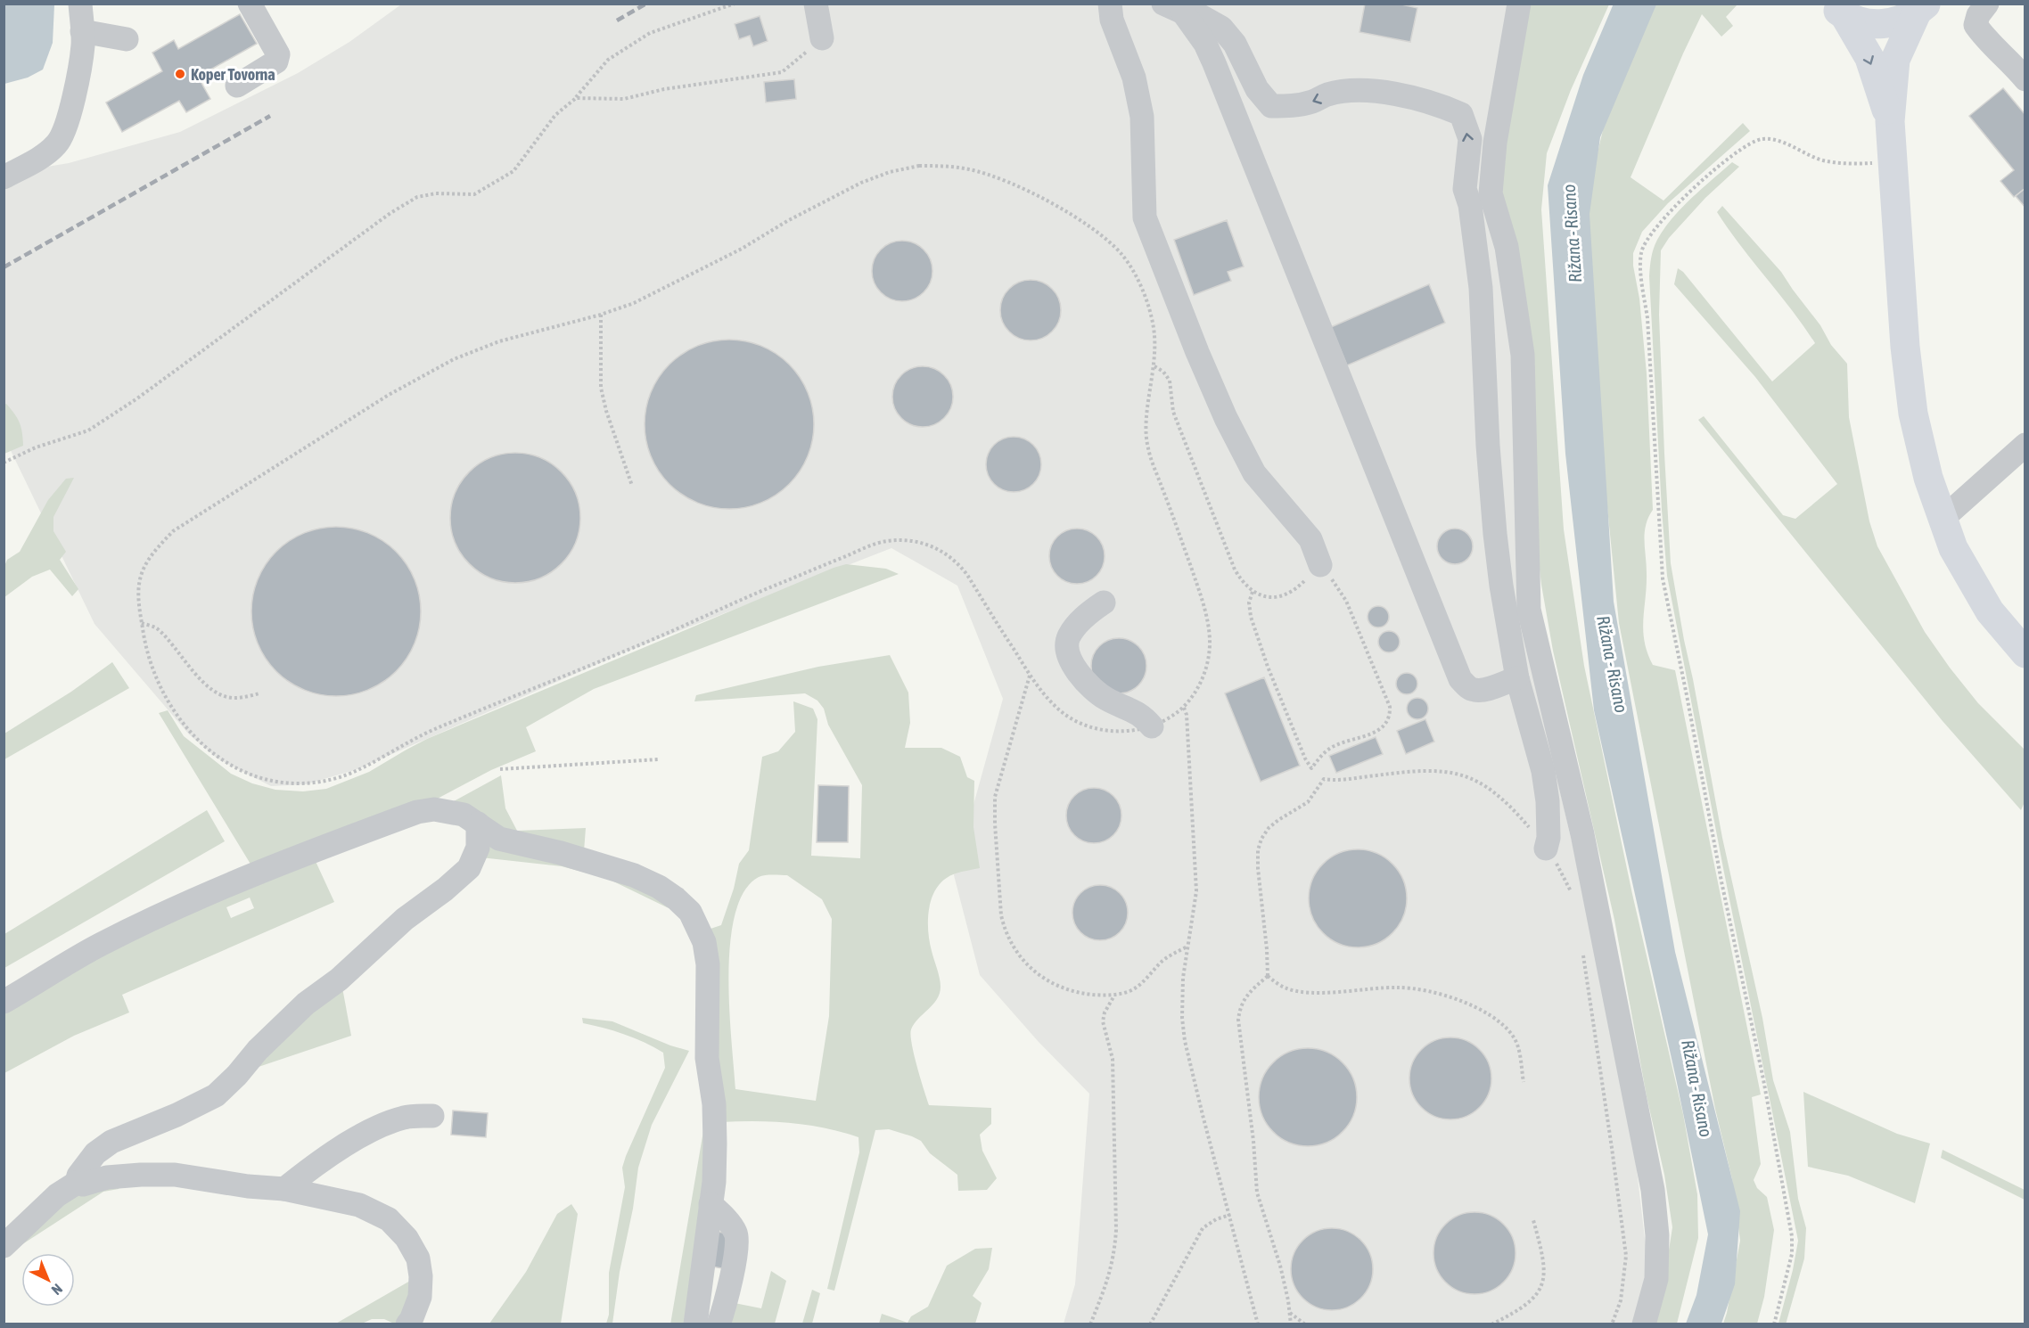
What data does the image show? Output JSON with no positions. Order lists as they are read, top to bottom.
{
  "water": ["Rižana - Risano"],
  "places": ["Koper Tovorna"],
  "north": "bottom right"
}
